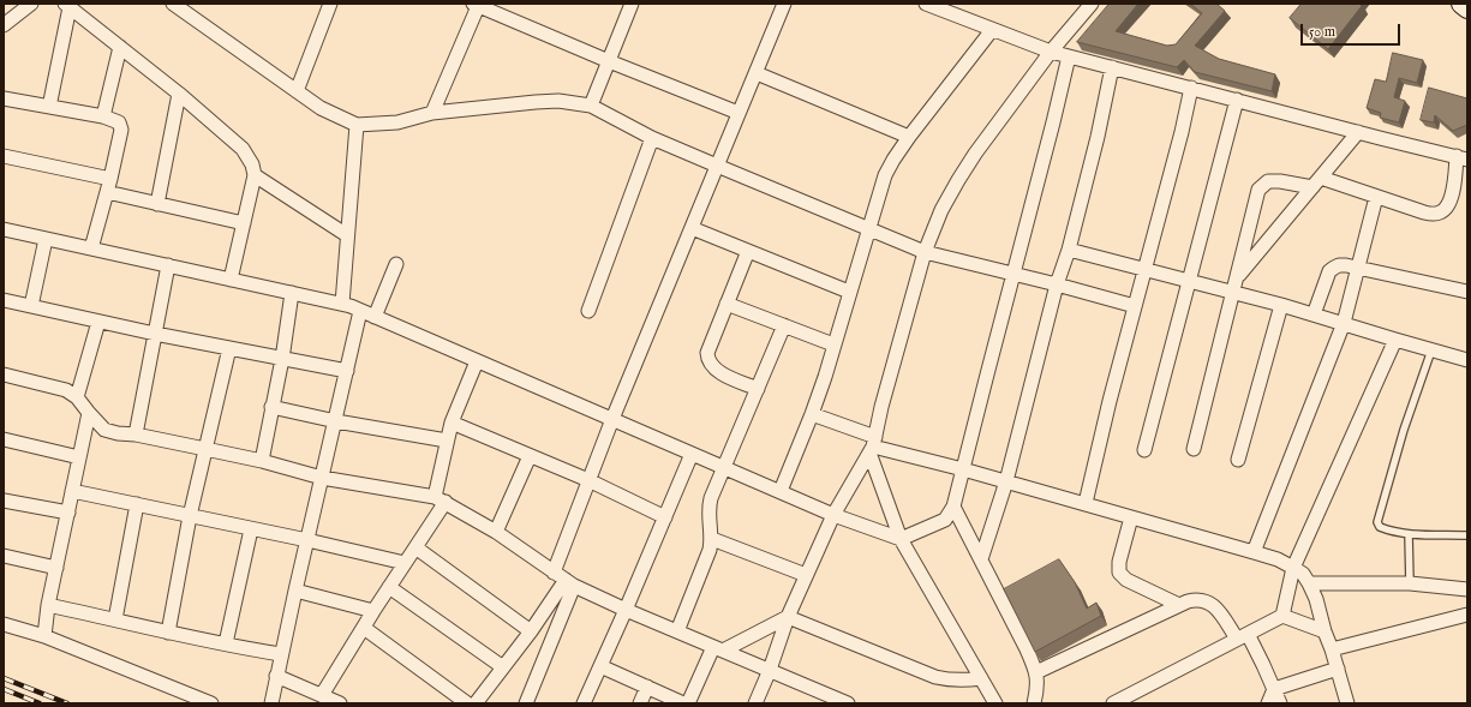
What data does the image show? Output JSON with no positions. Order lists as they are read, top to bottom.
{
  "scale_bar": "50 m"
}
